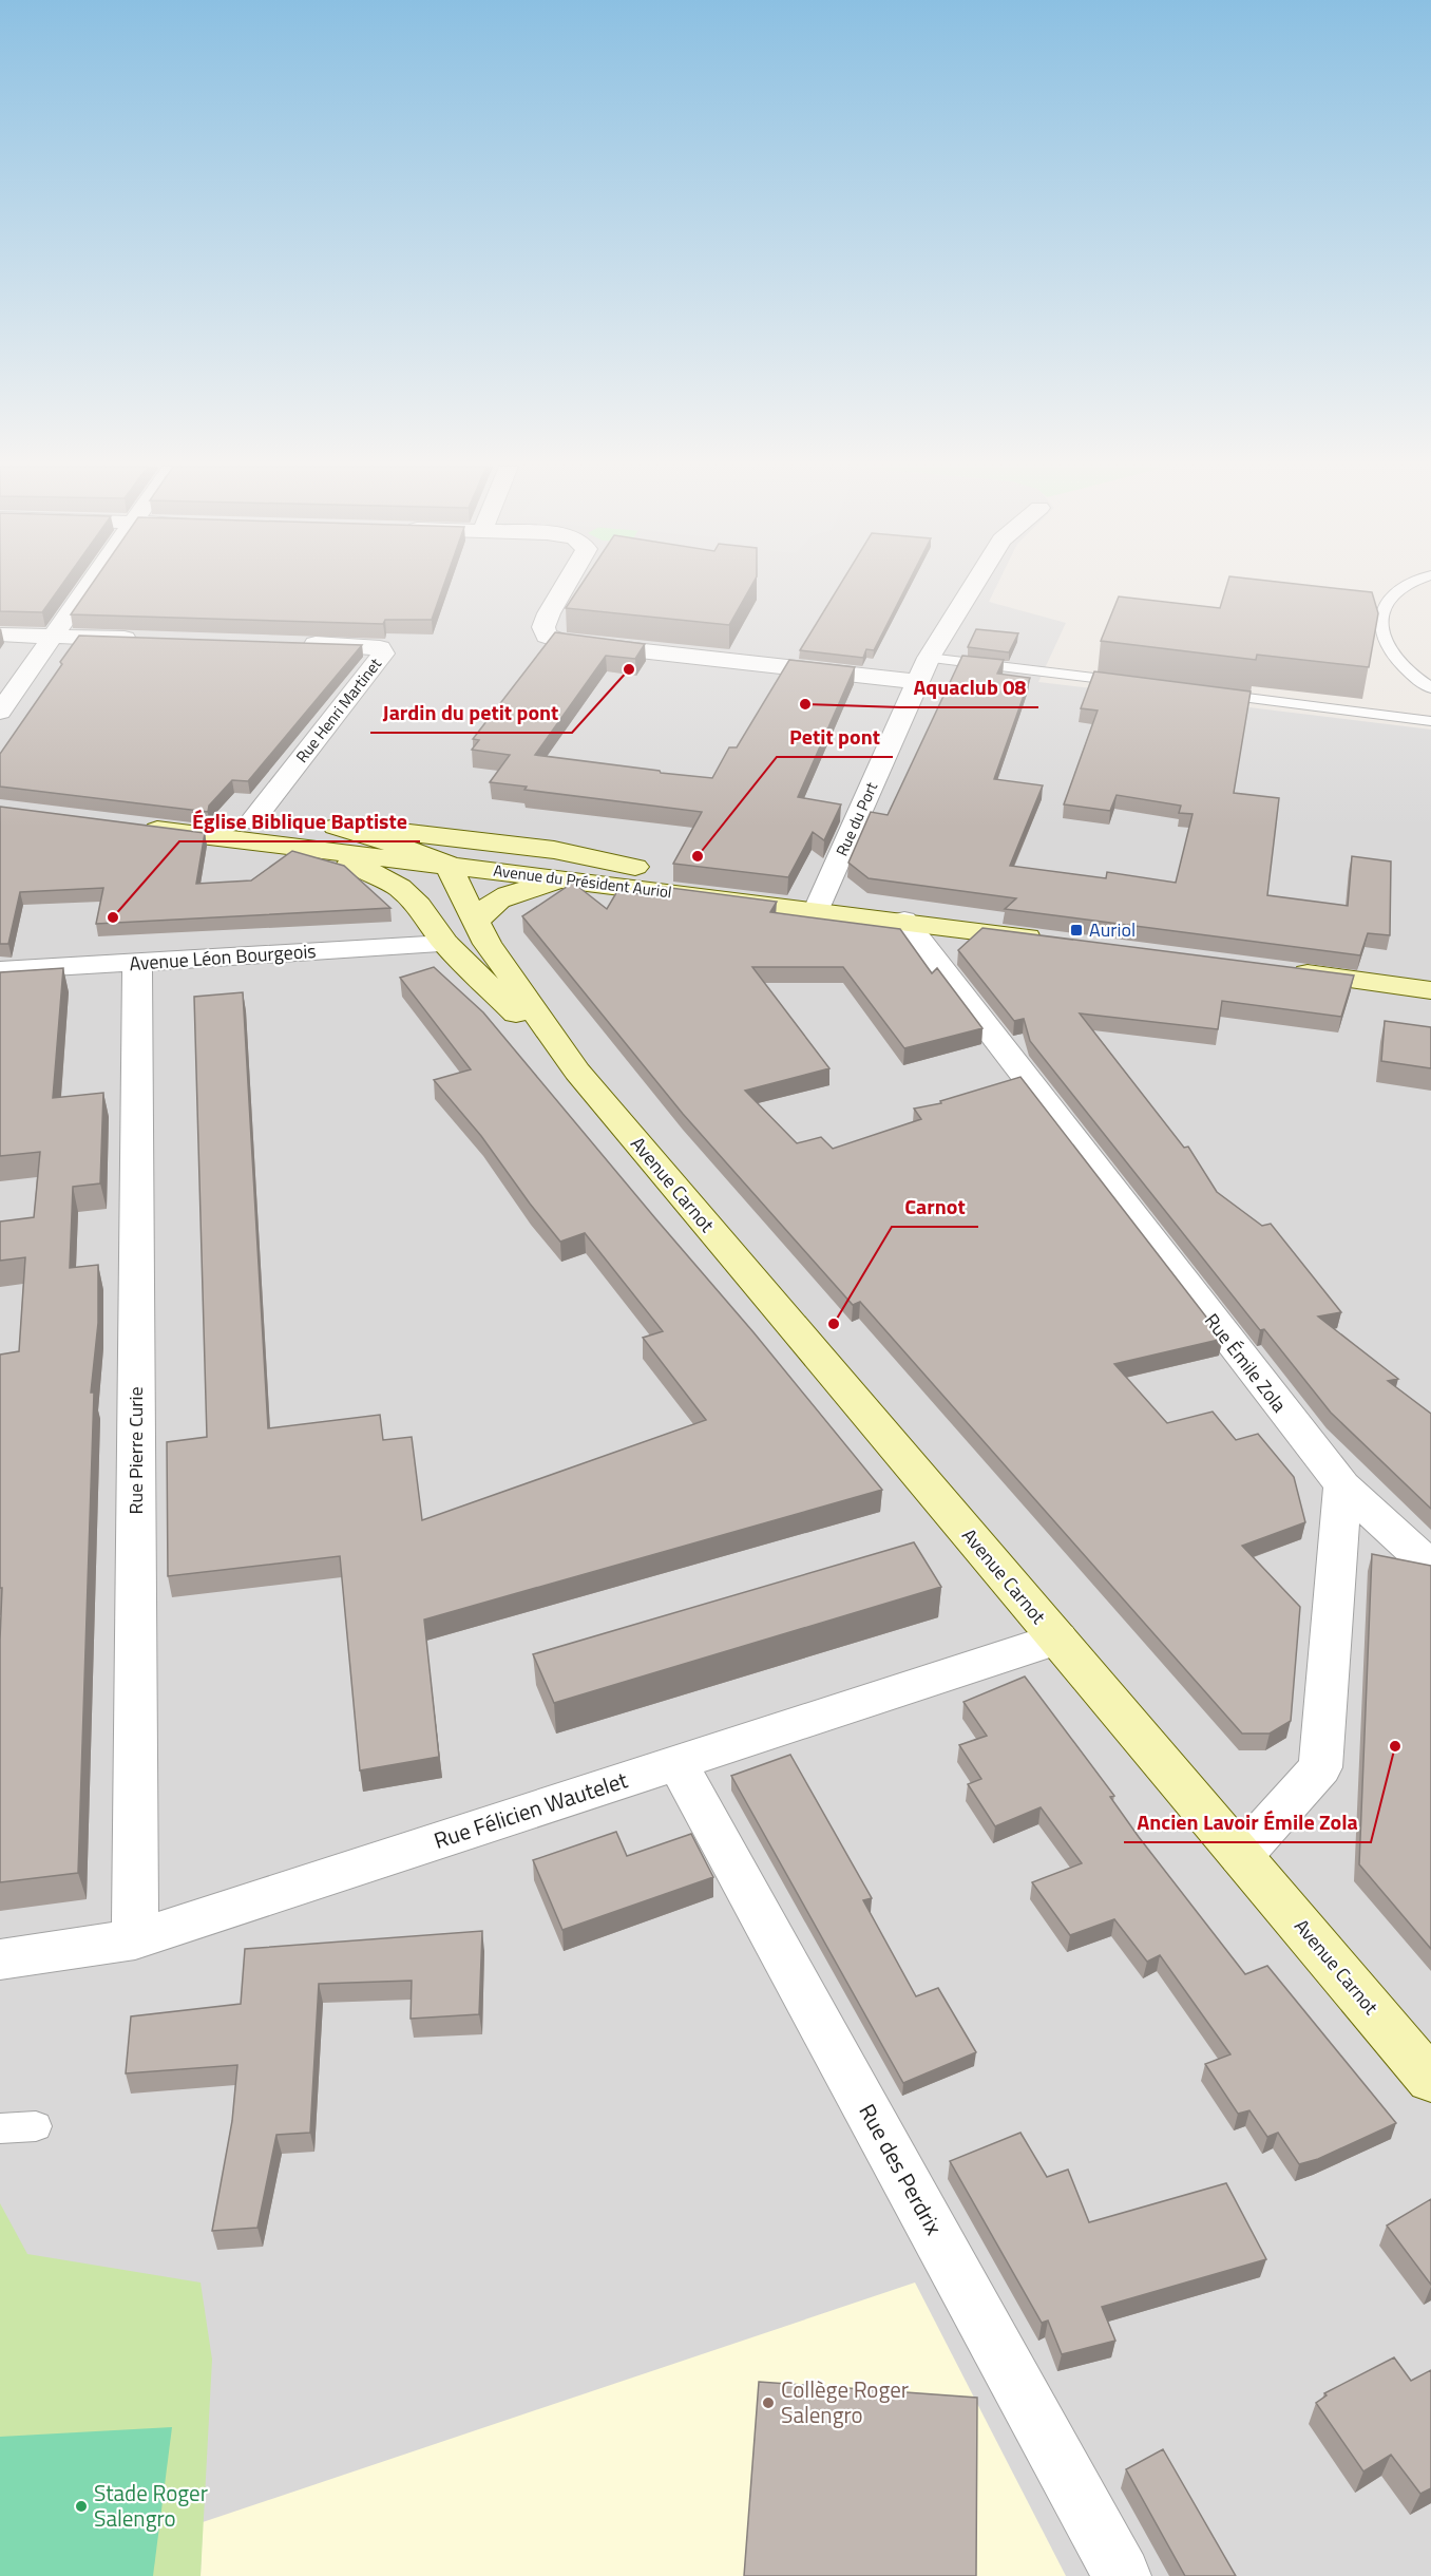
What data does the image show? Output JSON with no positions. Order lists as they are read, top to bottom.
{
  "streets": {
    "main road": ["Avenue du Président Auriol", "Avenue Carnot"],
    "street": [
      "Rue Henri Martinet",
      "Rue du Port",
      "Avenue Léon Bourgeois",
      "Rue Émile Zola",
      "Rue Pierre Curie",
      "Rue Félicien Wautelet",
      "Rue des Perdrix"
    ]
  },
  "crossings": [
    ["Rue du Port", "Avenue du Président Auriol"],
    ["Avenue du Président Auriol", "Avenue Carnot"],
    ["Avenue du Président Auriol", "Rue Émile Zola"],
    ["Avenue Léon Bourgeois", "Avenue Carnot"],
    ["Avenue Léon Bourgeois", "Rue Pierre Curie"],
    ["Avenue Carnot", "Rue Félicien Wautelet"],
    ["Rue Pierre Curie", "Rue Félicien Wautelet"],
    ["Rue Félicien Wautelet", "Rue des Perdrix"]
  ],
  "places": {
    "other": [
      "Jardin du petit pont",
      "Aquaclub 08",
      "Petit pont",
      "Église Biblique Baptiste",
      "Carnot",
      "Ancien Lavoir Émile Zola",
      "Collège Roger Salengro",
      "Stade Roger Salengro"
    ],
    "transit": ["Auriol"]
  }
}
